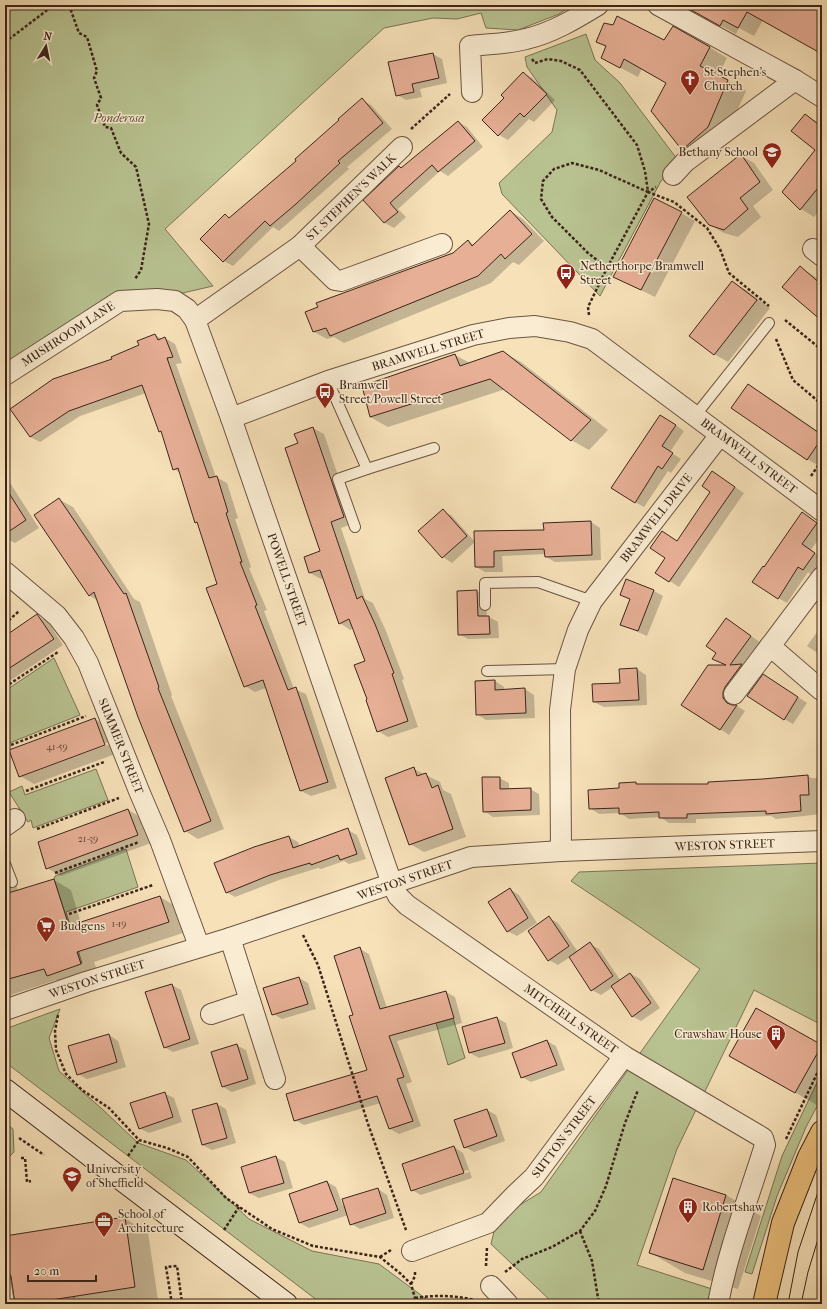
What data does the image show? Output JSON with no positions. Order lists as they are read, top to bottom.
{
  "streets": {
    "street": [
      "ST. STEPHEN'S WALK",
      "MUSHROOM LANE",
      "BRAMWELL STREET",
      "BRAMWELL DRIVE",
      "POWELL STREET",
      "SUMMER STREET",
      "WESTON STREET",
      "MITCHELL STREET",
      "SUTTON STREET"
    ]
  },
  "crossings": [
    ["ST. STEPHEN'S WALK", "POWELL STREET"],
    ["MUSHROOM LANE", "POWELL STREET"],
    ["BRAMWELL STREET", "BRAMWELL DRIVE"],
    ["BRAMWELL STREET", "POWELL STREET"],
    ["BRAMWELL DRIVE", "WESTON STREET"],
    ["POWELL STREET", "WESTON STREET"],
    ["POWELL STREET", "MITCHELL STREET"],
    ["SUMMER STREET", "WESTON STREET"],
    ["WESTON STREET", "MITCHELL STREET"],
    ["MITCHELL STREET", "SUTTON STREET"]
  ],
  "parks": ["Ponderosa"],
  "places": {
    "church": ["St Stephen's Church"],
    "school or university": ["Bethany School", "University of Sheffield"],
    "bus stop": ["Netherthorpe/Bramwell Street", "Bramwell Street/Powell Street"],
    "supermarket": ["Budgens"],
    "building": ["Crawshaw House", "Robertshaw"],
    "office": ["School of Architecture"]
  },
  "house_numbers": ["41-59", "21-39", "1-19"],
  "scale_bar": "20 m",
  "north": "top"
}
